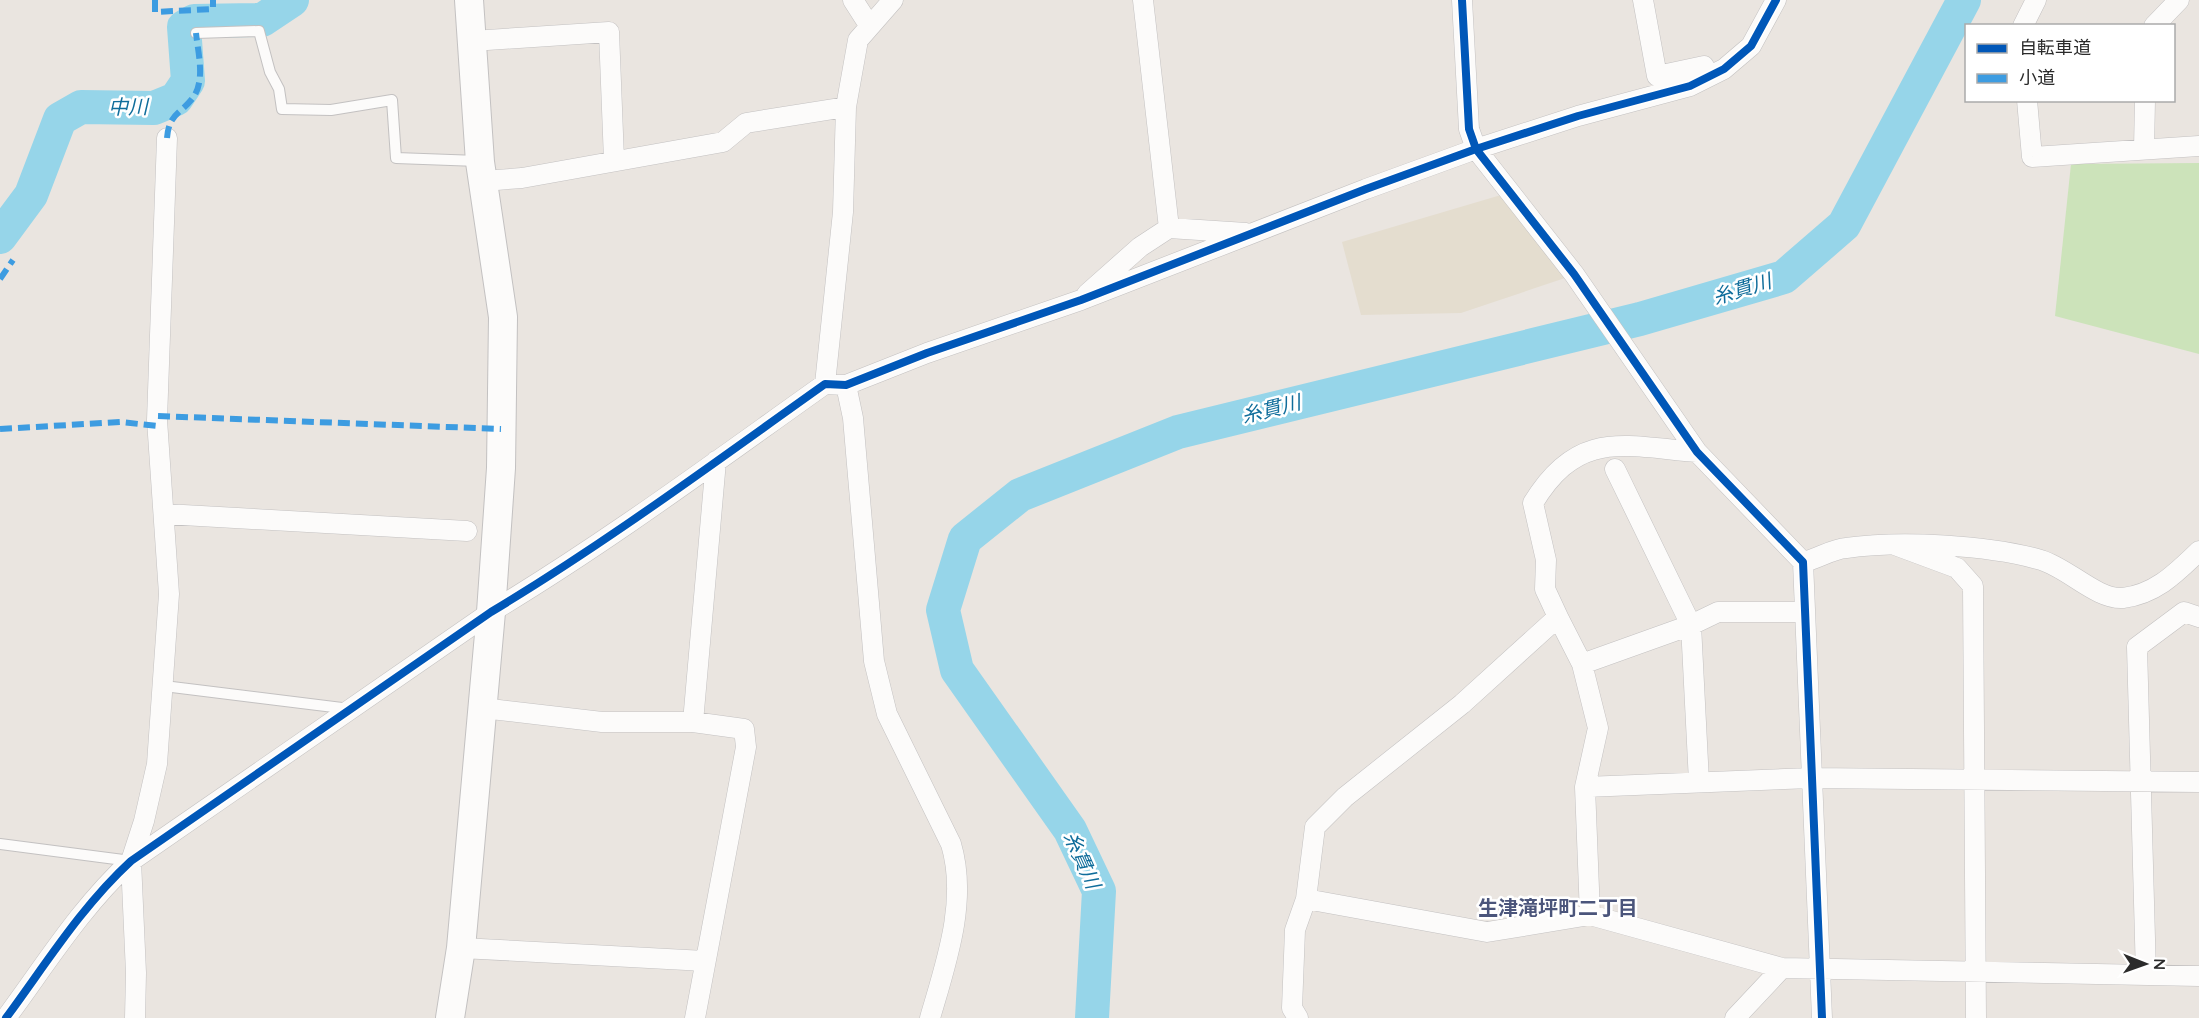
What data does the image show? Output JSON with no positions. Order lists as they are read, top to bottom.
{
  "districts": ["生津滝坪町二丁目"],
  "water": ["中川", "糸貫川"],
  "legend": ["自転車道", "小道"],
  "north": "right"
}
